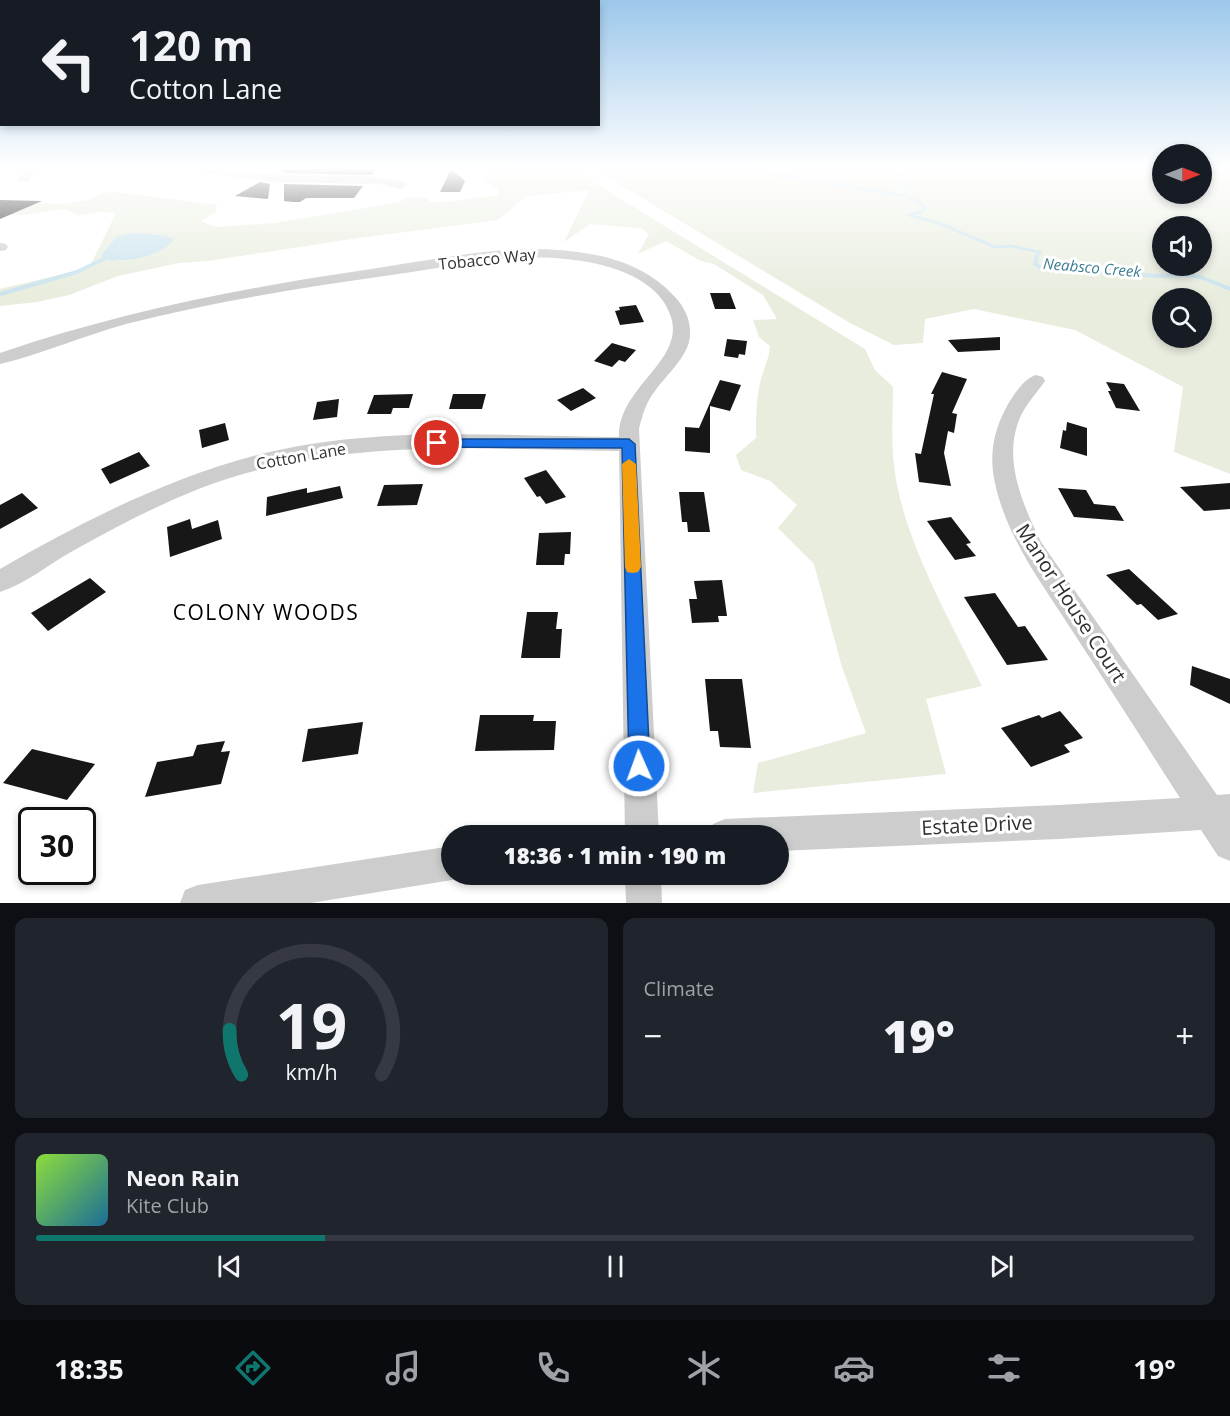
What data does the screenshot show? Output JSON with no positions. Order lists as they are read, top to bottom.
{
  "streets": {
    "street": [
      "Tobacco Way",
      "Cotton Lane",
      "Manor House Court",
      "Estate Drive"
    ]
  },
  "crossings": [
    ["Tobacco Way", "Cotton Lane"],
    ["Manor House Court", "Estate Drive"]
  ],
  "districts": ["COLONY WOODS"],
  "water": ["Neabsco Creek"],
  "north": "right",
  "page": {
    "turn": ["120 m", "Cotton Lane"],
    "limit": "30",
    "trip": "18:36 · 1 min · 190 m",
    "tile": "Climate",
    "heat": ["−", "19°", "+"],
    "song": ["Neon Rain", "Kite Club"],
    "tabs": ["18:35", "19°"],
    "gauge": ["19", "km/h"]
  }
}
